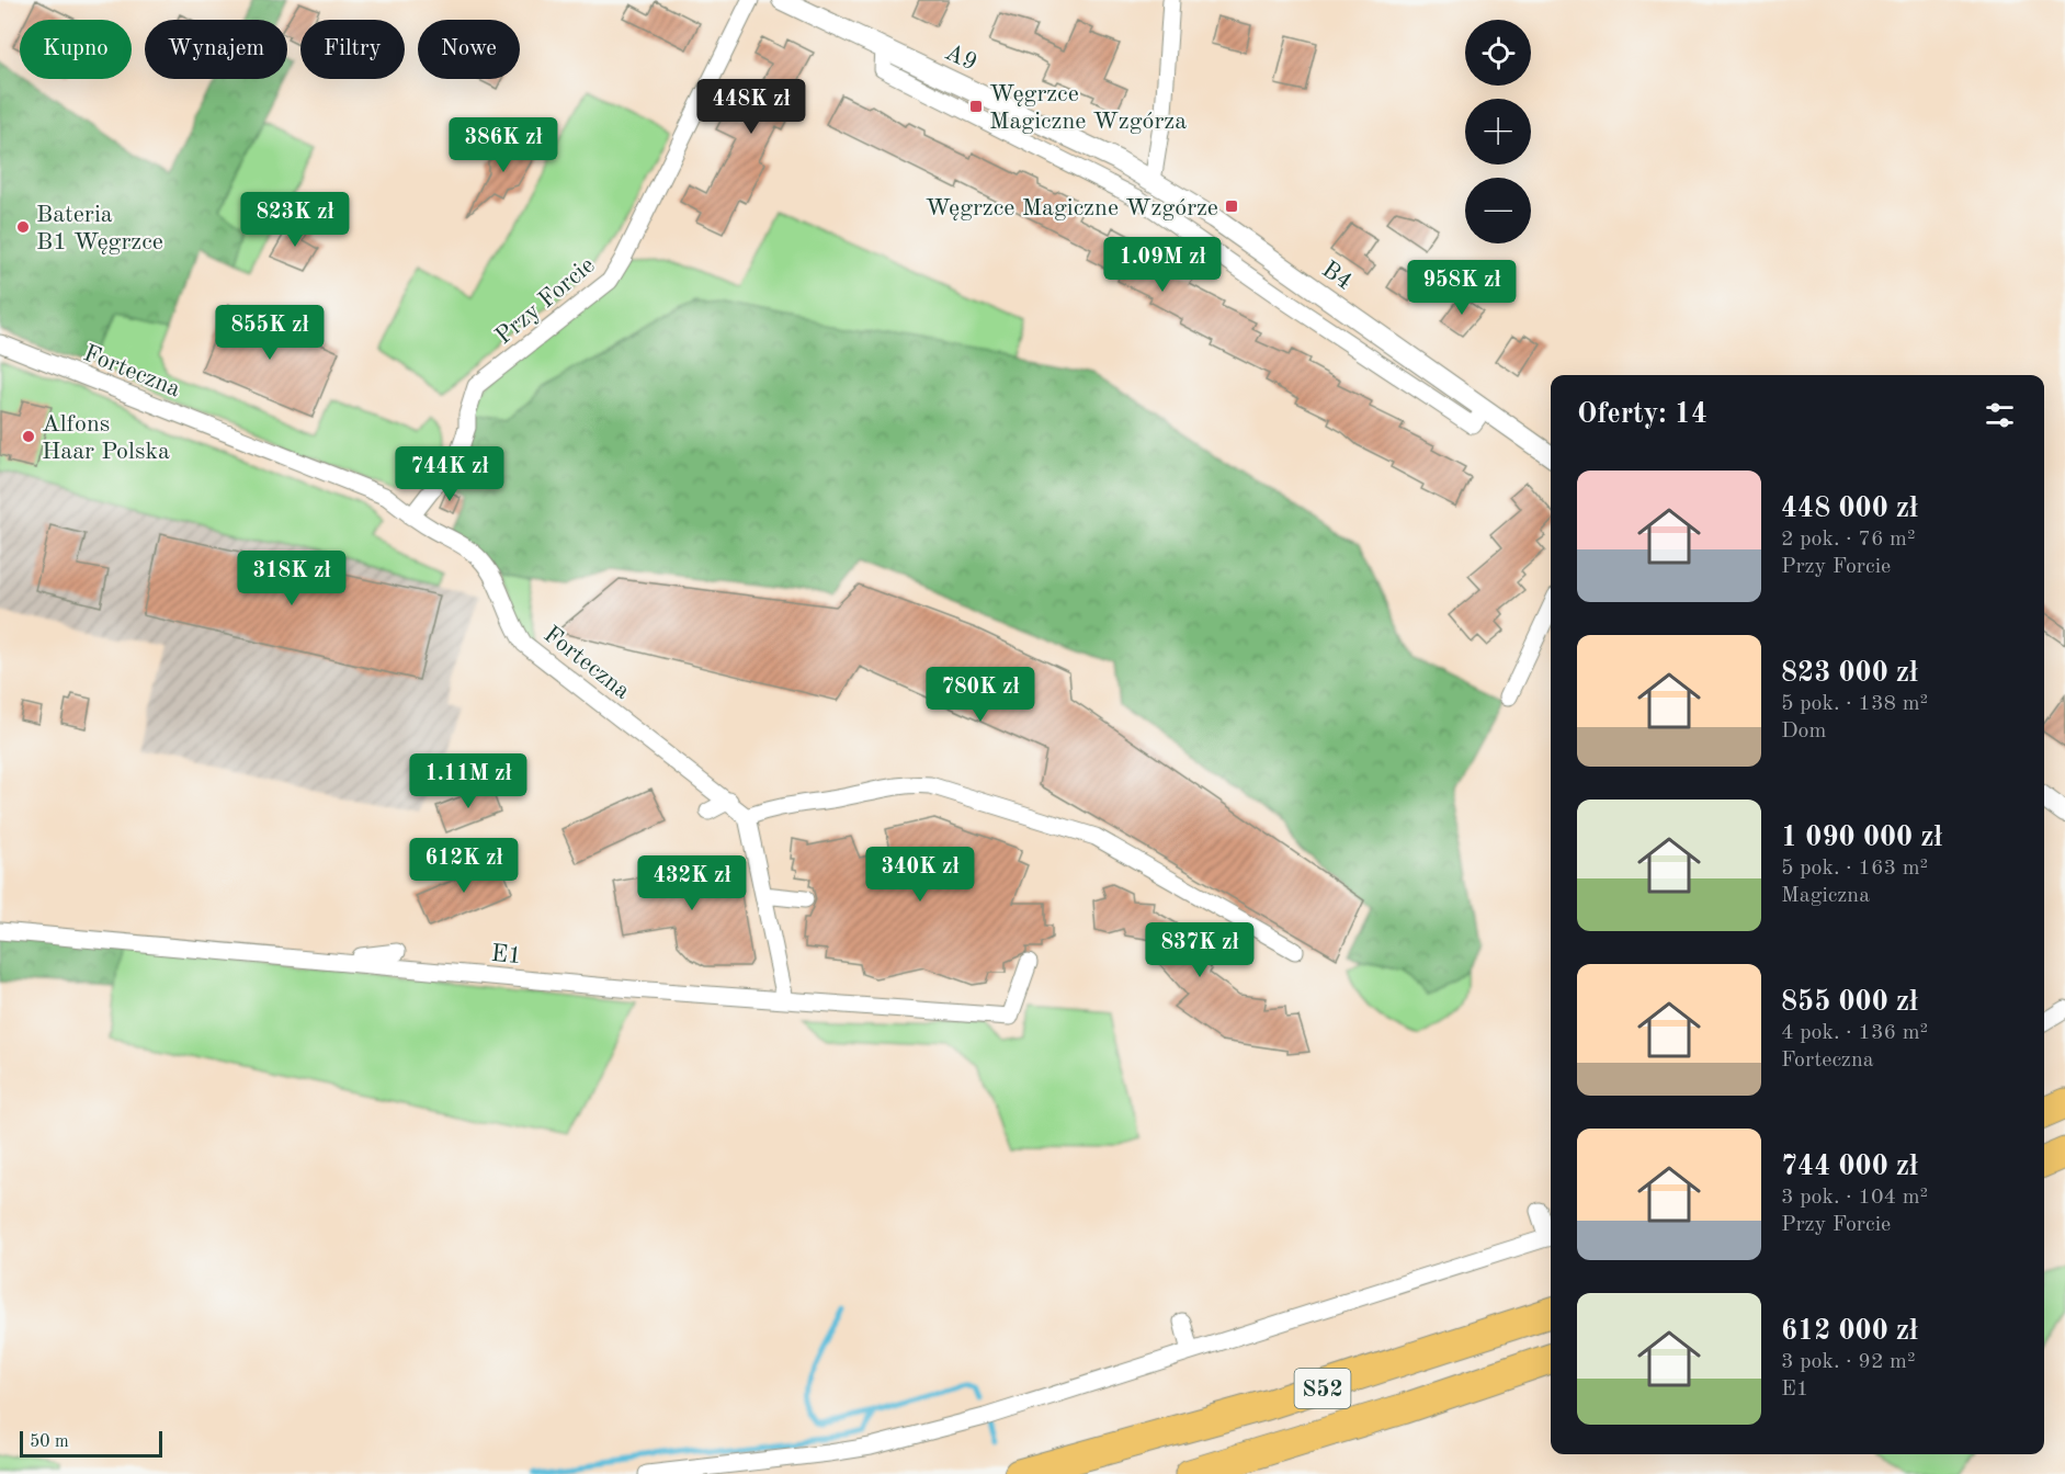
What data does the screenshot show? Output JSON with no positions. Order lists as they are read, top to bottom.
{
  "streets": {
    "highway": ["S52"],
    "street": [
      "A9",
      "B4",
      "Przy Forcie",
      "Forteczna",
      "E1"
    ]
  },
  "crossings": [
    ["A9", "B4"],
    ["Przy Forcie", "Forteczna"]
  ],
  "places": {
    "transit": ["Węgrzce Magiczne Wzgórza", "Węgrzce Magiczne Wzgórze"],
    "other": ["Bateria B1 Węgrzce", "Alfons Haar Polska"]
  },
  "scale_bar": "50 m",
  "page": {
    "map_buttons": ["+", "−"],
    "chip": [
      "Kupno",
      "Wynajem",
      "Filtry",
      "Nowe"
    ],
    "price": [
      "448K zł",
      "386K zł",
      "823K zł",
      "1.09M zł",
      "958K zł",
      "855K zł",
      "744K zł",
      "318K zł",
      "780K zł",
      "1.11M zł",
      "612K zł",
      "340K zł",
      "432K zł",
      "837K zł"
    ],
    "heading": "Oferty: 14",
    "list": [
      {
        "name": "448 000 zł",
        "note": "2 pok. · 76 m² · Przy Forcie"
      },
      {
        "name": "823 000 zł",
        "note": "5 pok. · 138 m² · Dom"
      },
      {
        "name": "1 090 000 zł",
        "note": "5 pok. · 163 m² · Magiczna"
      },
      {
        "name": "855 000 zł",
        "note": "4 pok. · 136 m² · Forteczna"
      },
      {
        "name": "744 000 zł",
        "note": "3 pok. · 104 m² · Przy Forcie"
      },
      {
        "name": "612 000 zł",
        "note": "3 pok. · 92 m² · E1"
      }
    ],
    "scale": "50 m"
  }
}
